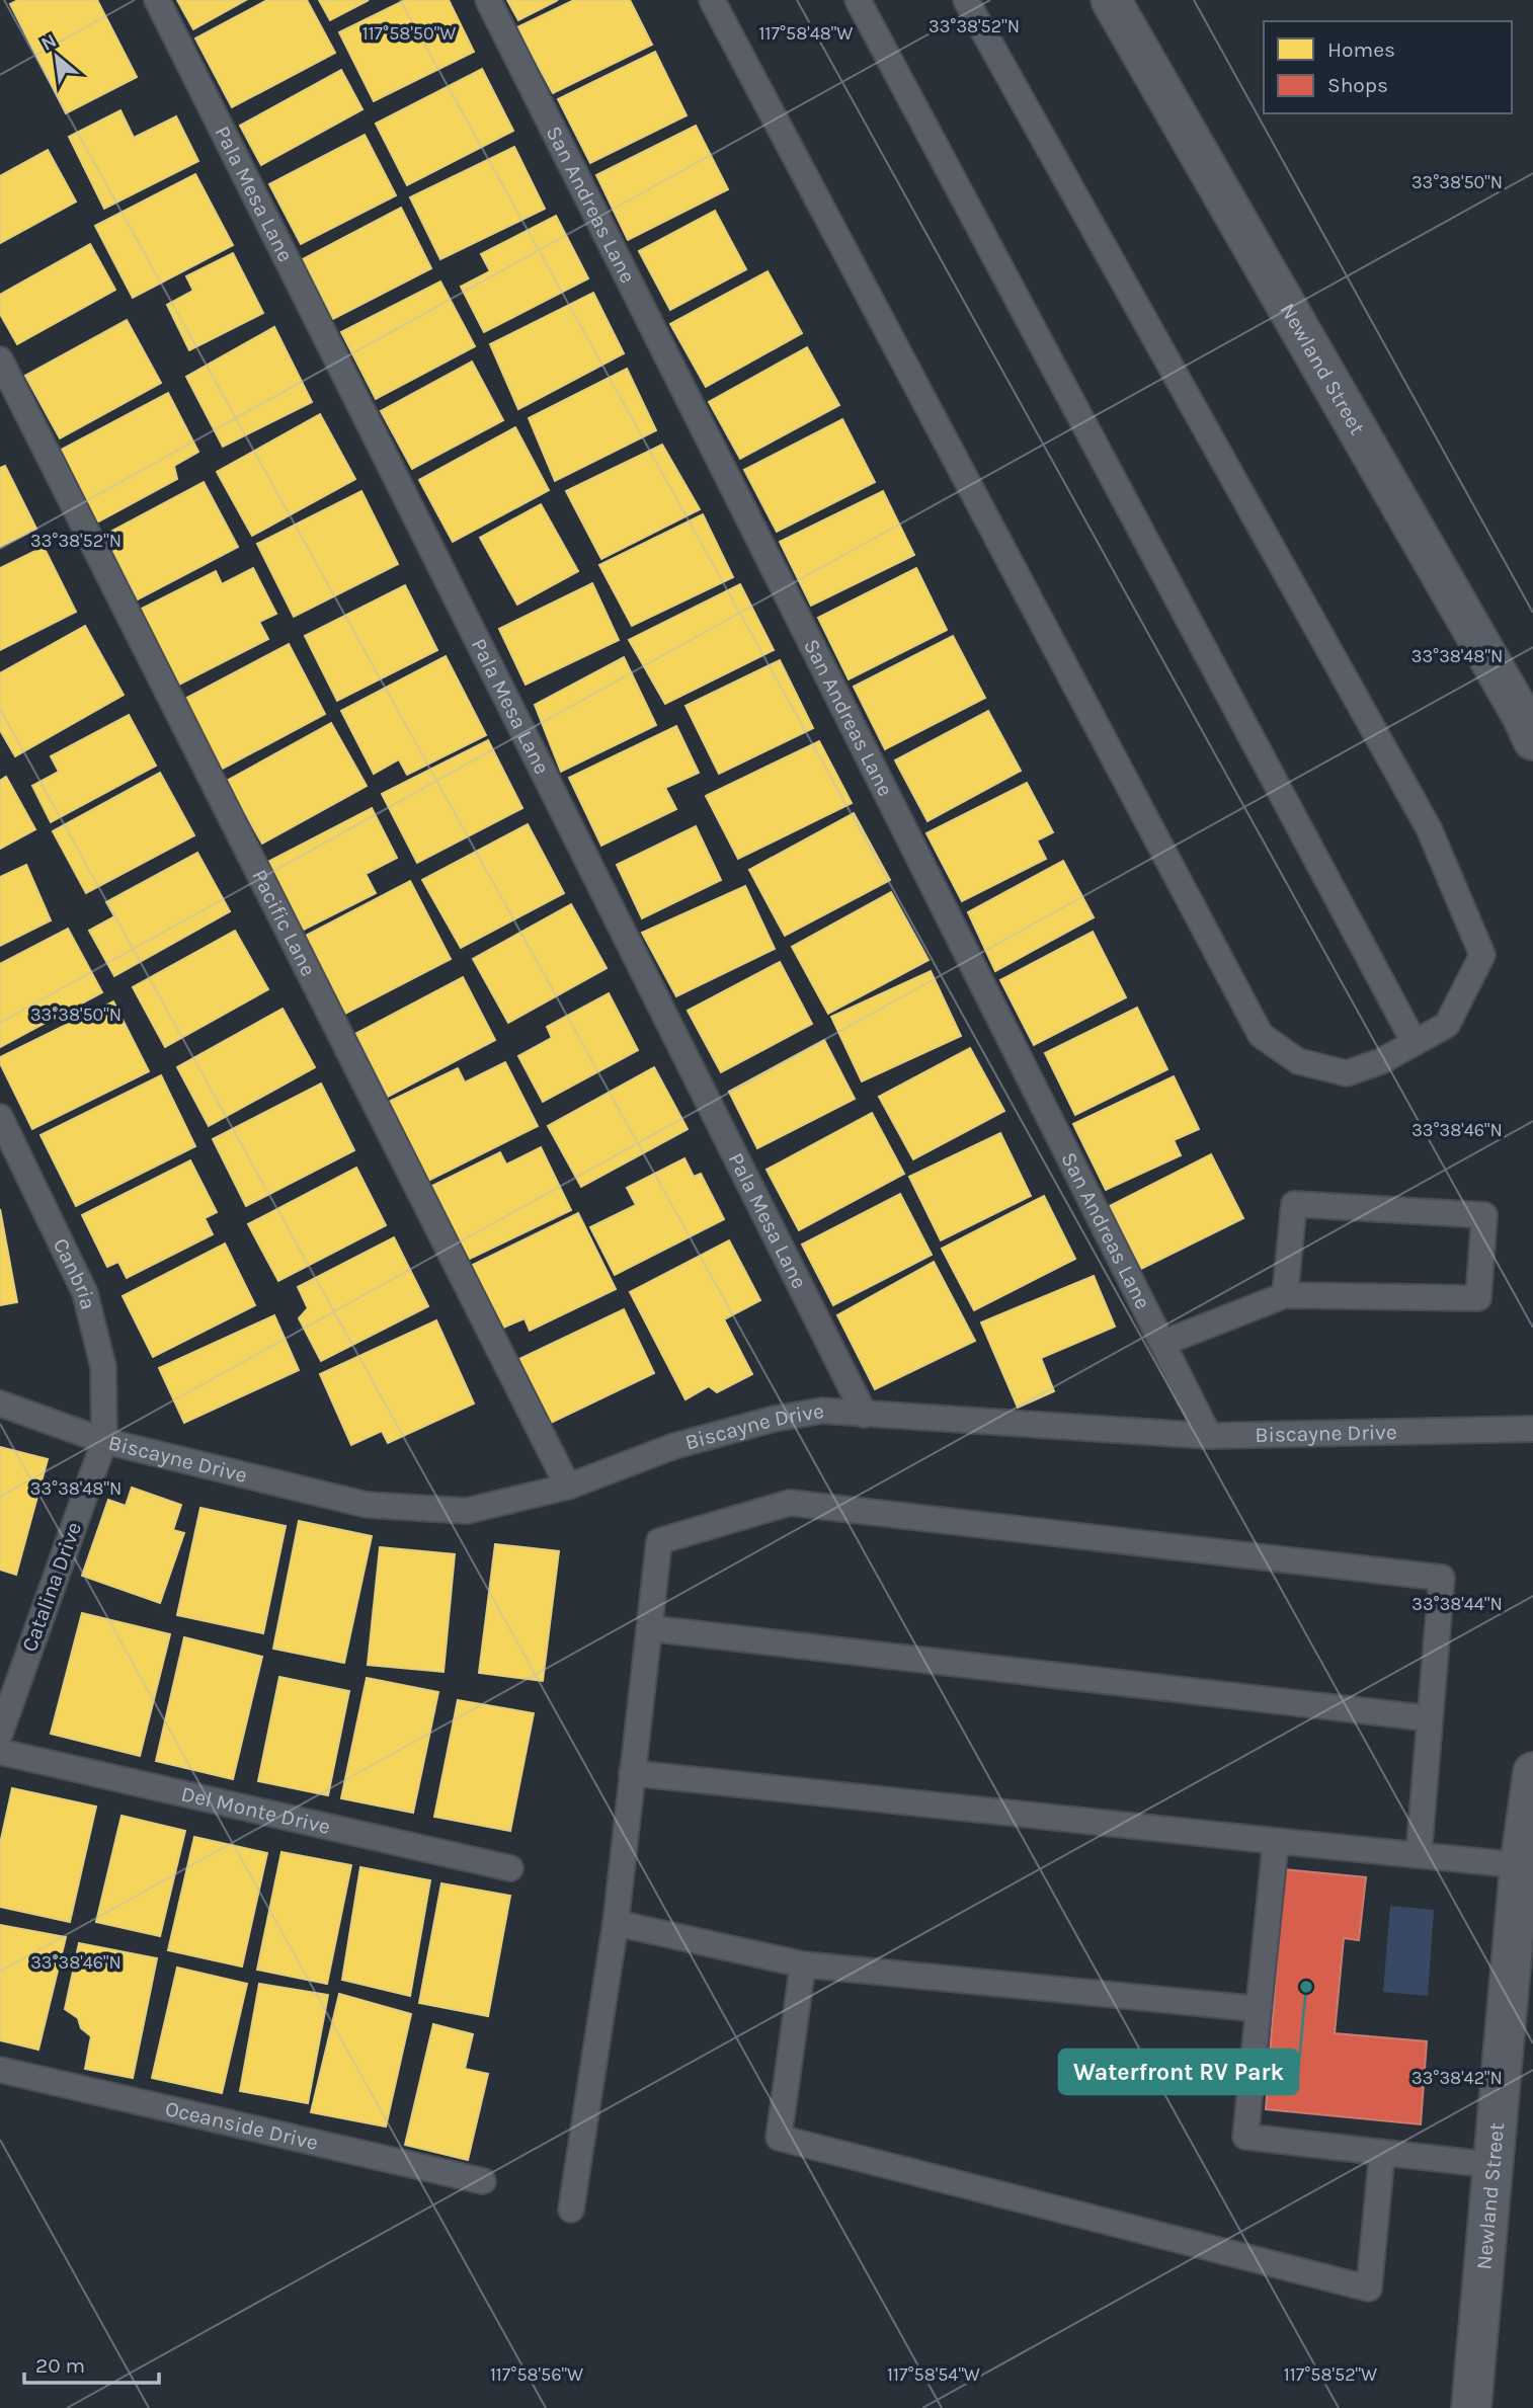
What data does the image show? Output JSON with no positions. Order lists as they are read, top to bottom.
{
  "streets": {
    "street": ["Newland Street"],
    "lane": [
      "Pala Mesa Lane",
      "San Andreas Lane",
      "Pacific Lane",
      "Canbria",
      "Biscayne Drive",
      "Catalina Drive",
      "Del Monte Drive",
      "Oceanside Drive"
    ]
  },
  "crossings": [
    ["Pala Mesa Lane", "Biscayne Drive"],
    ["San Andreas Lane", "Biscayne Drive"],
    ["Pacific Lane", "Biscayne Drive"],
    ["Canbria", "Biscayne Drive"],
    ["Canbria", "Catalina Drive"],
    ["Biscayne Drive", "Catalina Drive"]
  ],
  "places": ["Waterfront RV Park"],
  "legend": ["Homes", "Shops"],
  "scale_bar": "20 m",
  "north": "top left",
  "coordinates": [
    "33°38'52\"N",
    "117°58'50\"W",
    "117°58'48\"W",
    "33°38'50\"N",
    "33°38'48\"N",
    "33°38'46\"N",
    "33°38'44\"N",
    "33°38'42\"N",
    "117°58'56\"W",
    "117°58'54\"W",
    "117°58'52\"W"
  ]
}
